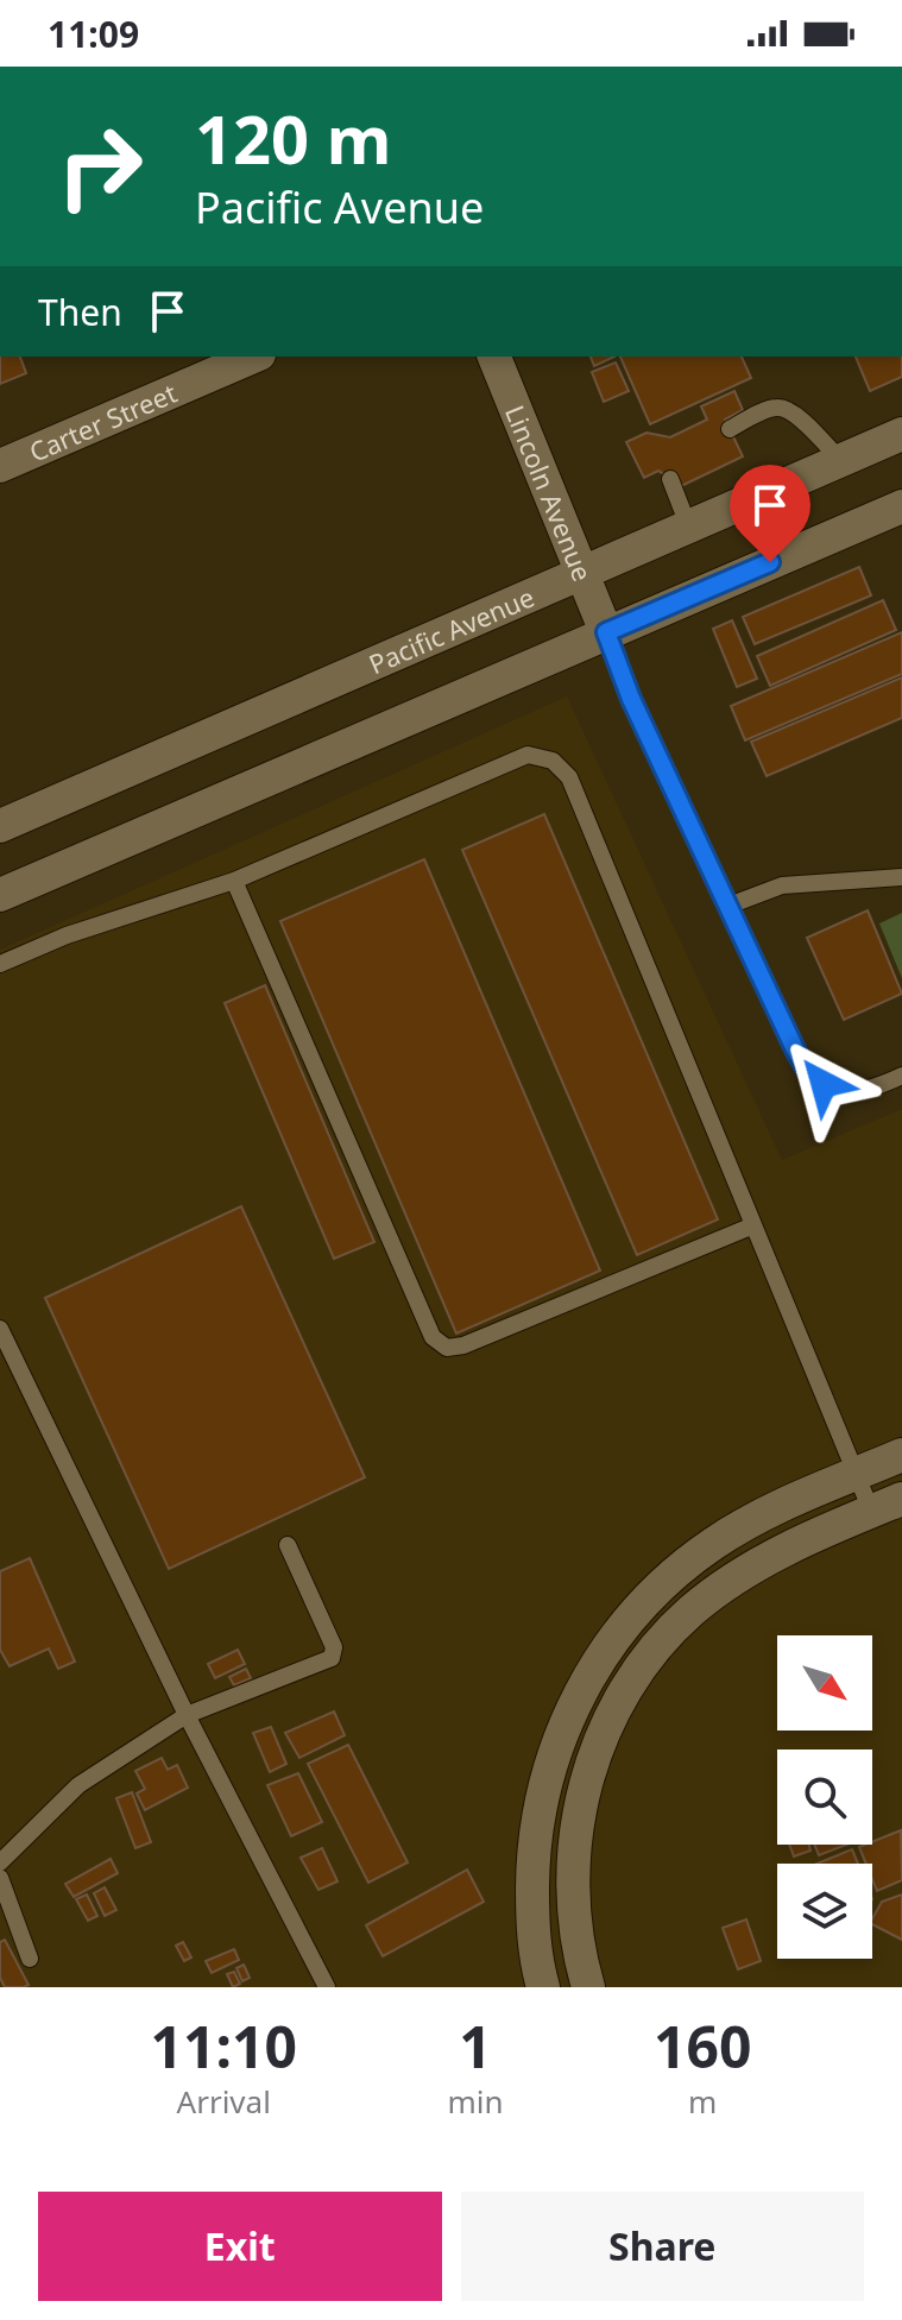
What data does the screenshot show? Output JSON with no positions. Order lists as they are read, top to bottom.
{
  "streets": {
    "street": ["Carter Street", "Lincoln Avenue", "Pacific Avenue"]
  },
  "crossings": [
    ["Lincoln Avenue", "Pacific Avenue"]
  ],
  "north": "bottom right",
  "page": {
    "status": "11:09",
    "turn": ["120 m", "Pacific Avenue"],
    "then": "Then",
    "eta": [
      "11:10",
      "Arrival",
      "1",
      "min",
      "160",
      "m"
    ],
    "buttons": ["Exit", "Share"]
  }
}
